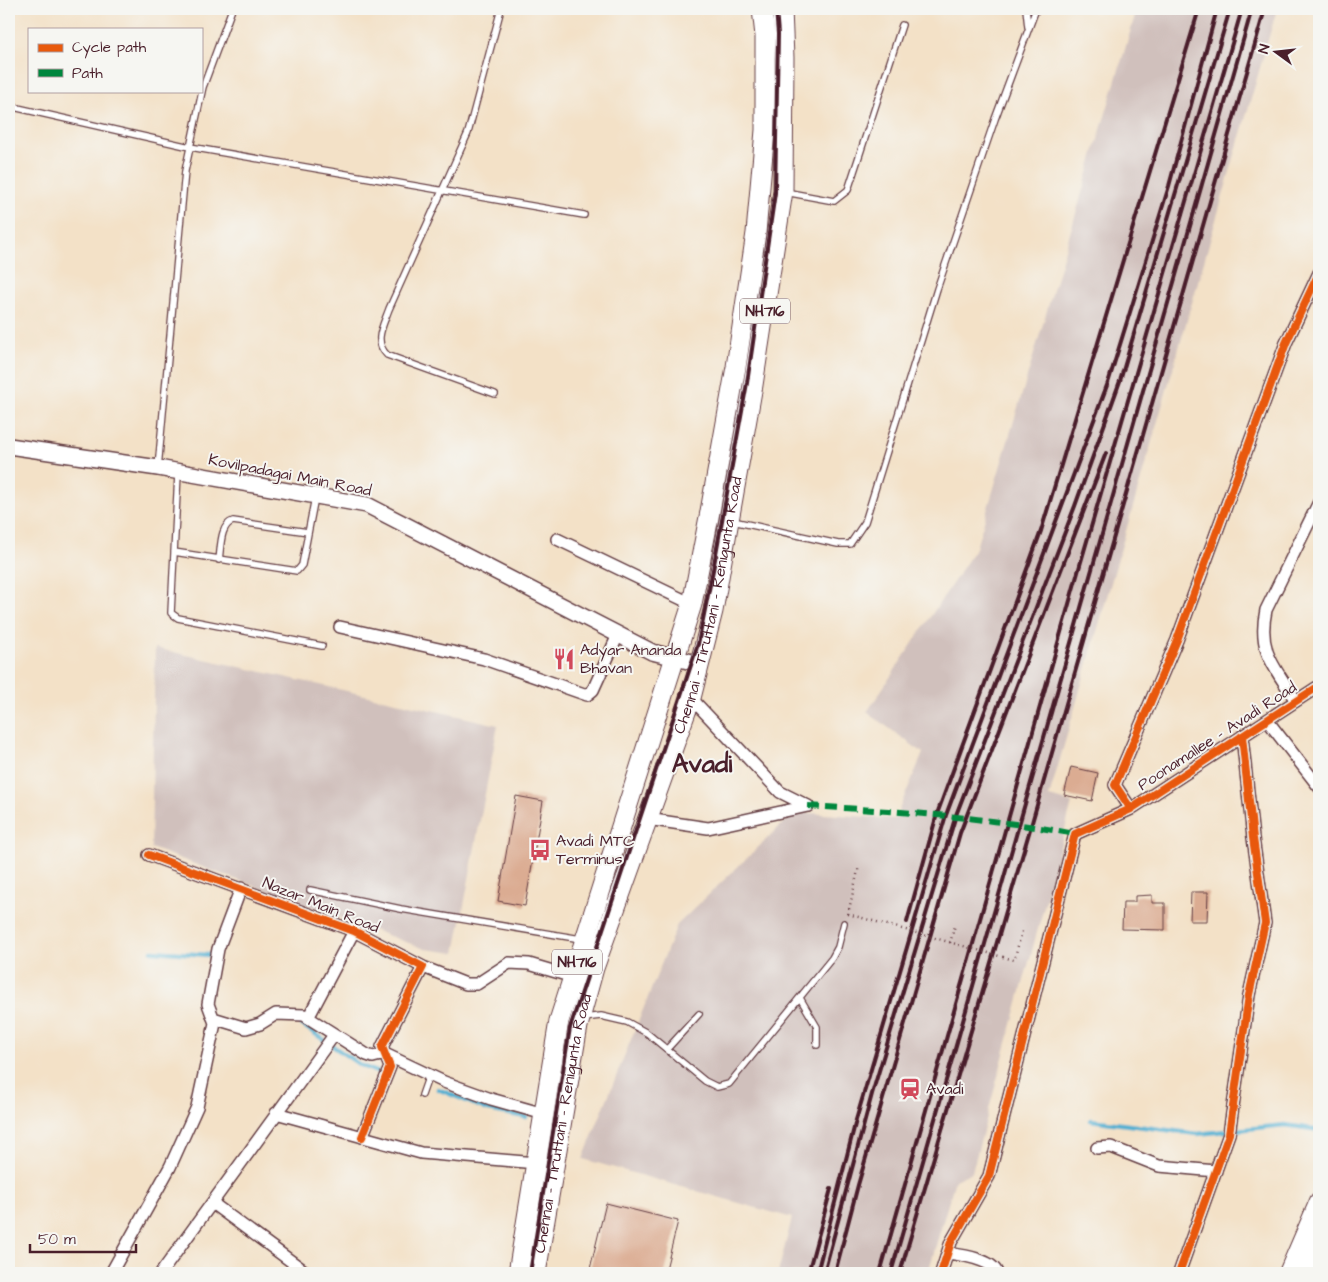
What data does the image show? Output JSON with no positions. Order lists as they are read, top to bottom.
{
  "streets": {
    "highway": ["NH716", "Chennai - Tiruttani - Renigunta Road"],
    "main road": ["Kovilpadagai Main Road"],
    "street": ["Poonamallee - Avadi Road", "Nazar Main Road"]
  },
  "crossings": [
    ["Kovilpadagai Main Road", "Chennai - Tiruttani - Renigunta Road"],
    ["Chennai - Tiruttani - Renigunta Road", "Nazar Main Road"]
  ],
  "districts": ["Avadi"],
  "places": {
    "restaurant": ["Adyar Ananda Bhavan"],
    "bus stop": ["Avadi MTC Terminus"],
    "station": ["Avadi"]
  },
  "legend": ["Cycle path", "Path"],
  "scale_bar": "50 m",
  "north": "left"
}
